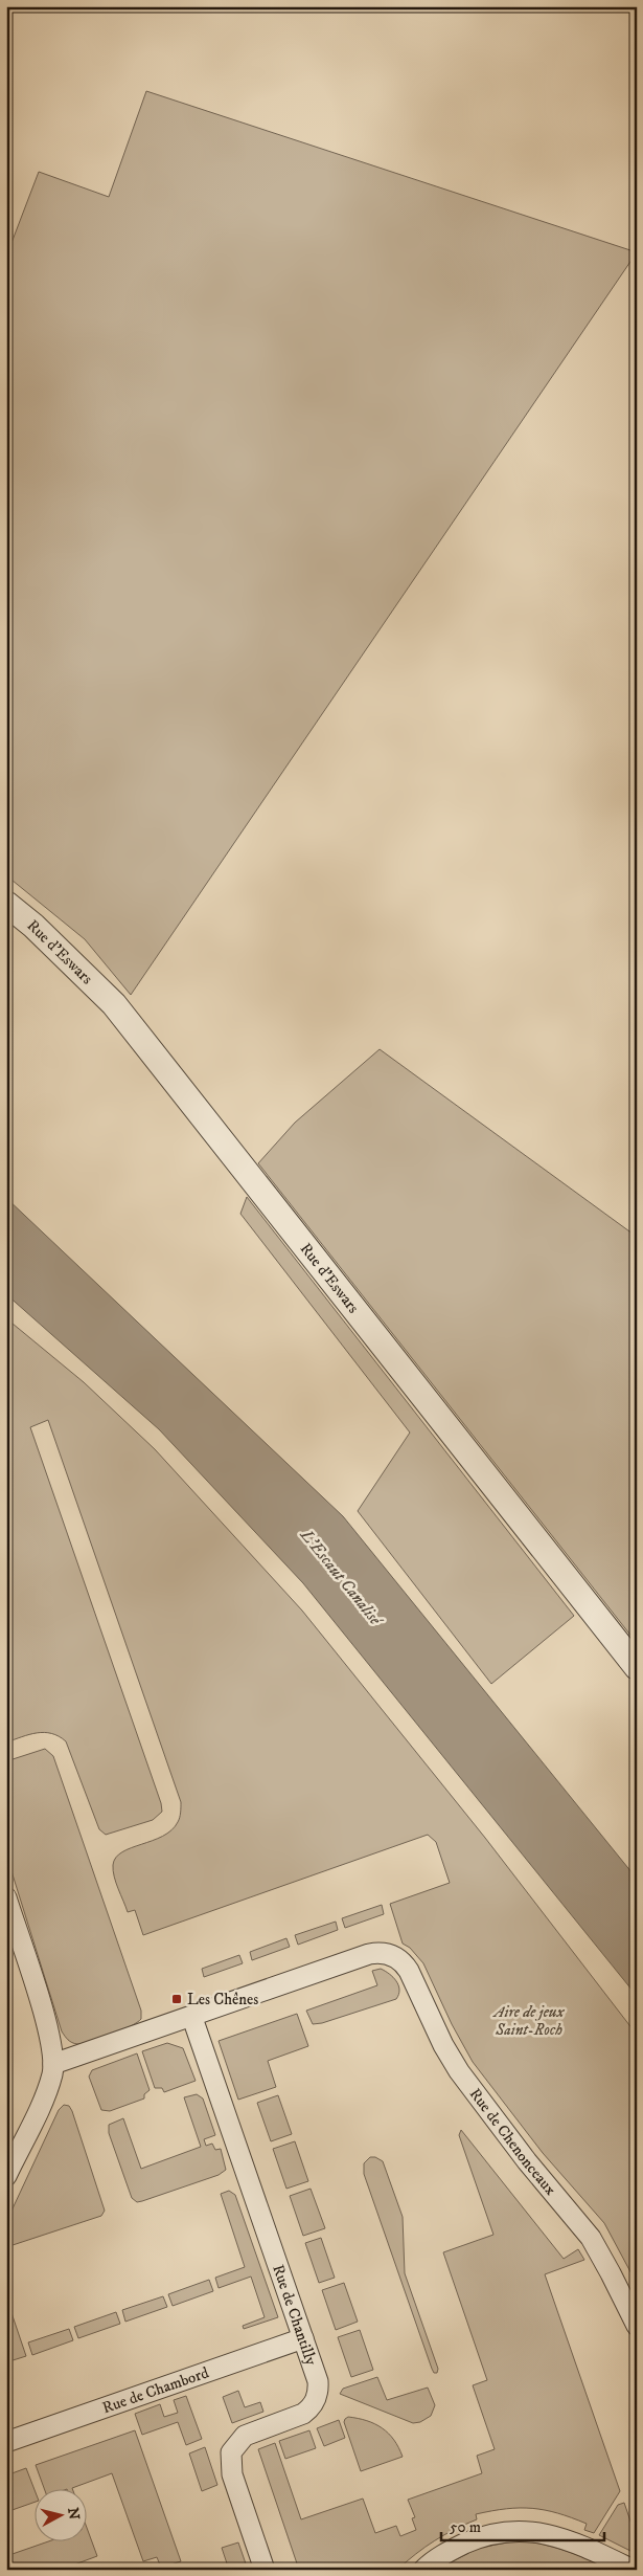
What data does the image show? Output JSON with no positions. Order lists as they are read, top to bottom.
{
  "streets": {
    "street": [
      "Rue d'Eswars",
      "Rue de Chenonceaux",
      "Rue de Chantilly",
      "Rue de Chambord"
    ]
  },
  "crossings": [
    ["Rue de Chenonceaux", "Rue de Chantilly"],
    ["Rue de Chantilly", "Rue de Chambord"]
  ],
  "water": ["L'Escaut Canalisé"],
  "parks": ["Aire de jeux Saint-Roch"],
  "places": {
    "transit": ["Les Chênes"]
  },
  "scale_bar": "50 m",
  "north": "right"
}
